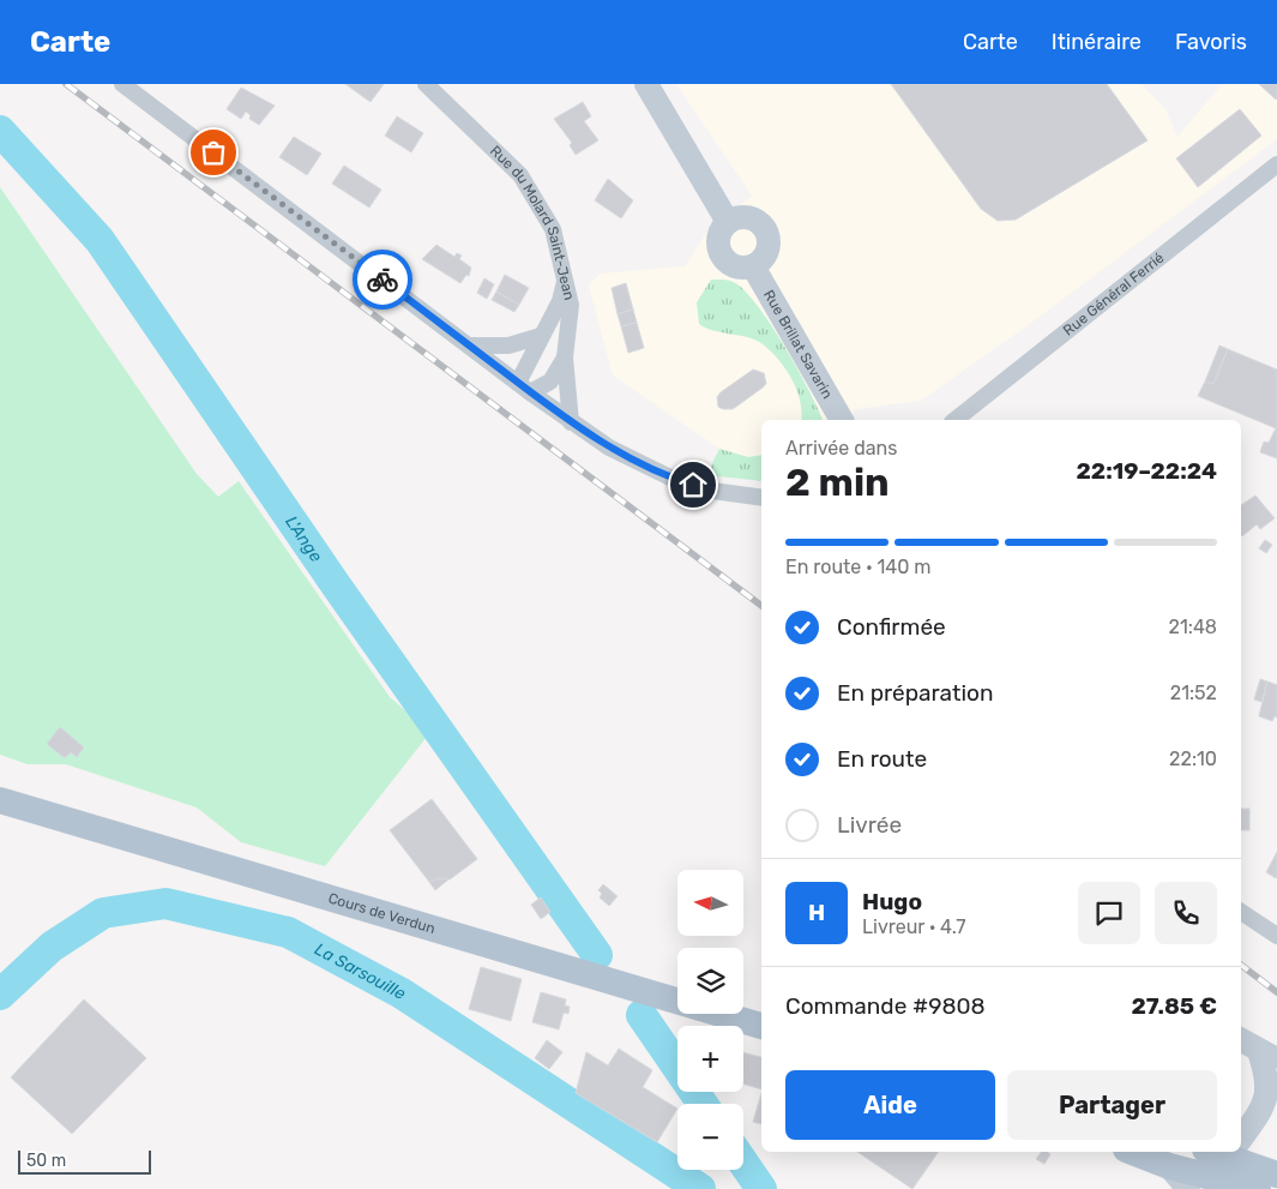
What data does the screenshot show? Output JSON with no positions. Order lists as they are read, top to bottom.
{
  "streets": {
    "main road": ["Rue Brillat Savarin", "Cours de Verdun"],
    "street": ["Rue du Molard Saint-Jean", "Rue Général Ferrié"]
  },
  "water": ["L'Ange", "La Sarsouille"],
  "scale_bar": "50 m",
  "north": "left",
  "page": {
    "header": "Carte",
    "nav": ["Carte", "Itinéraire", "Favoris"],
    "heading": ["2 min", "Arrivée dans", "22:19–22:24"],
    "panel": [
      "Hugo",
      "Livreur · 4.7",
      "Commande #9808",
      "27.85 €"
    ],
    "bar": "En route · 140 m",
    "list": [
      ["Confirmée", "21:48"],
      ["En préparation", "21:52"],
      ["En route", "22:10"],
      "Livrée"
    ],
    "map_buttons": ["+", "−"],
    "round": "H",
    "buttons": ["Aide", "Partager"],
    "scale": "50 m"
  }
}
